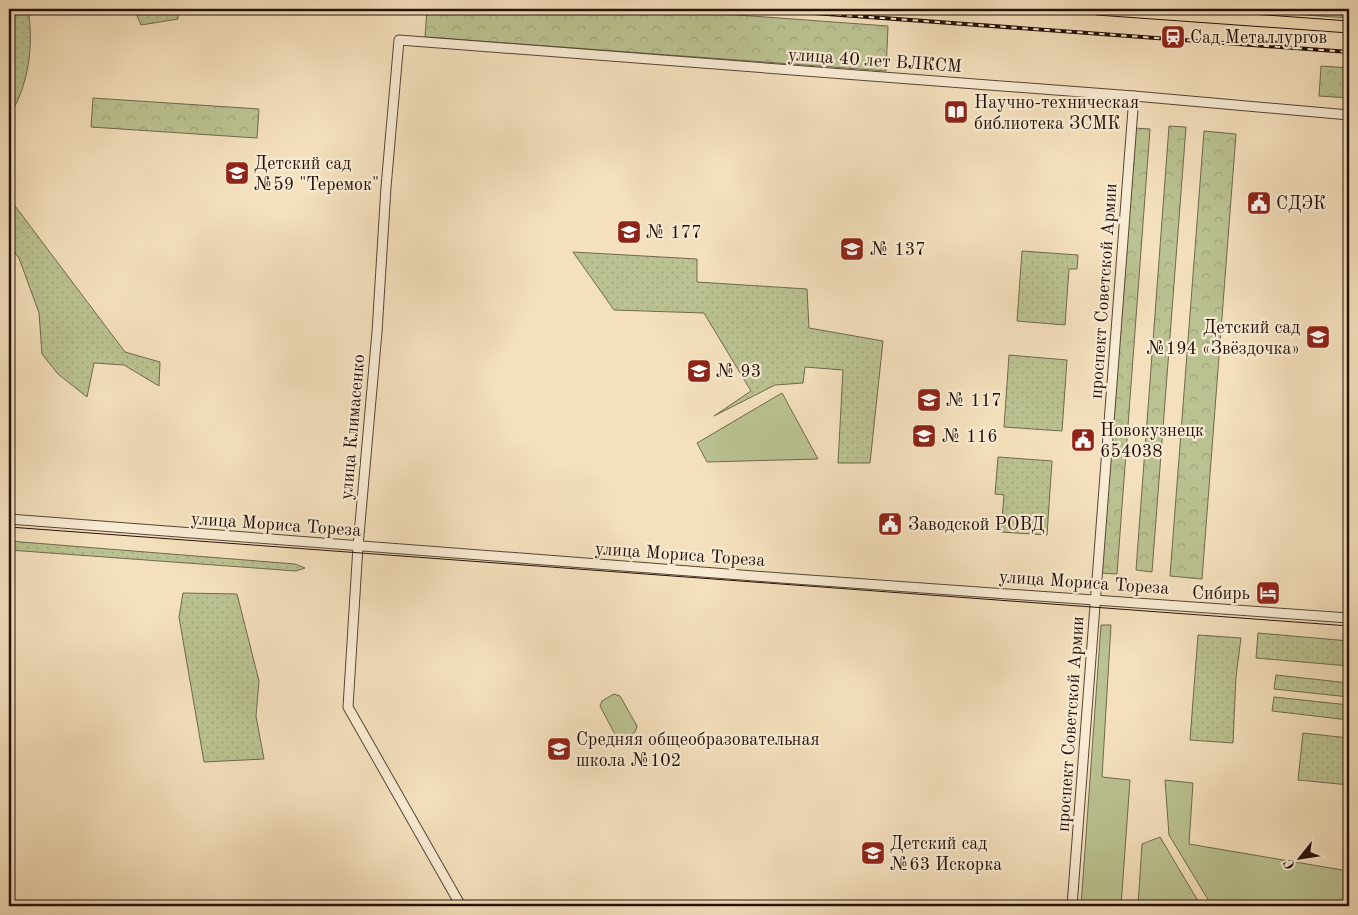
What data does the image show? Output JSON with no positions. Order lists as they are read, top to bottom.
{
  "streets": {
    "street": [
      "улица 40 лет ВЛКСМ",
      "проспект Советской Армии",
      "улица Климасенко",
      "улица Мориса Тореза"
    ]
  },
  "crossings": [
    ["улица 40 лет ВЛКСМ", "проспект Советской Армии"],
    ["улица 40 лет ВЛКСМ", "улица Климасенко"],
    ["проспект Советской Армии", "улица Мориса Тореза"],
    ["улица Климасенко", "улица Мориса Тореза"]
  ],
  "places": {
    "station": ["Сад Металлургов"],
    "library": ["Научно-техническая библиотека ЗСМК"],
    "school or university": [
      "Детский сад №59 \"Теремок\"",
      "№ 177",
      "№ 137",
      "Детский сад №194 «Звёздочка»",
      "№ 93",
      "№ 117",
      "№ 116",
      "Средняя общеобразовательная школа №102",
      "Детский сад №63 Искорка"
    ],
    "public building": ["СДЭК", "Новокузнецк 654038", "Заводской РОВД"],
    "hotel": ["Сибирь"]
  },
  "north": "bottom left"
}
